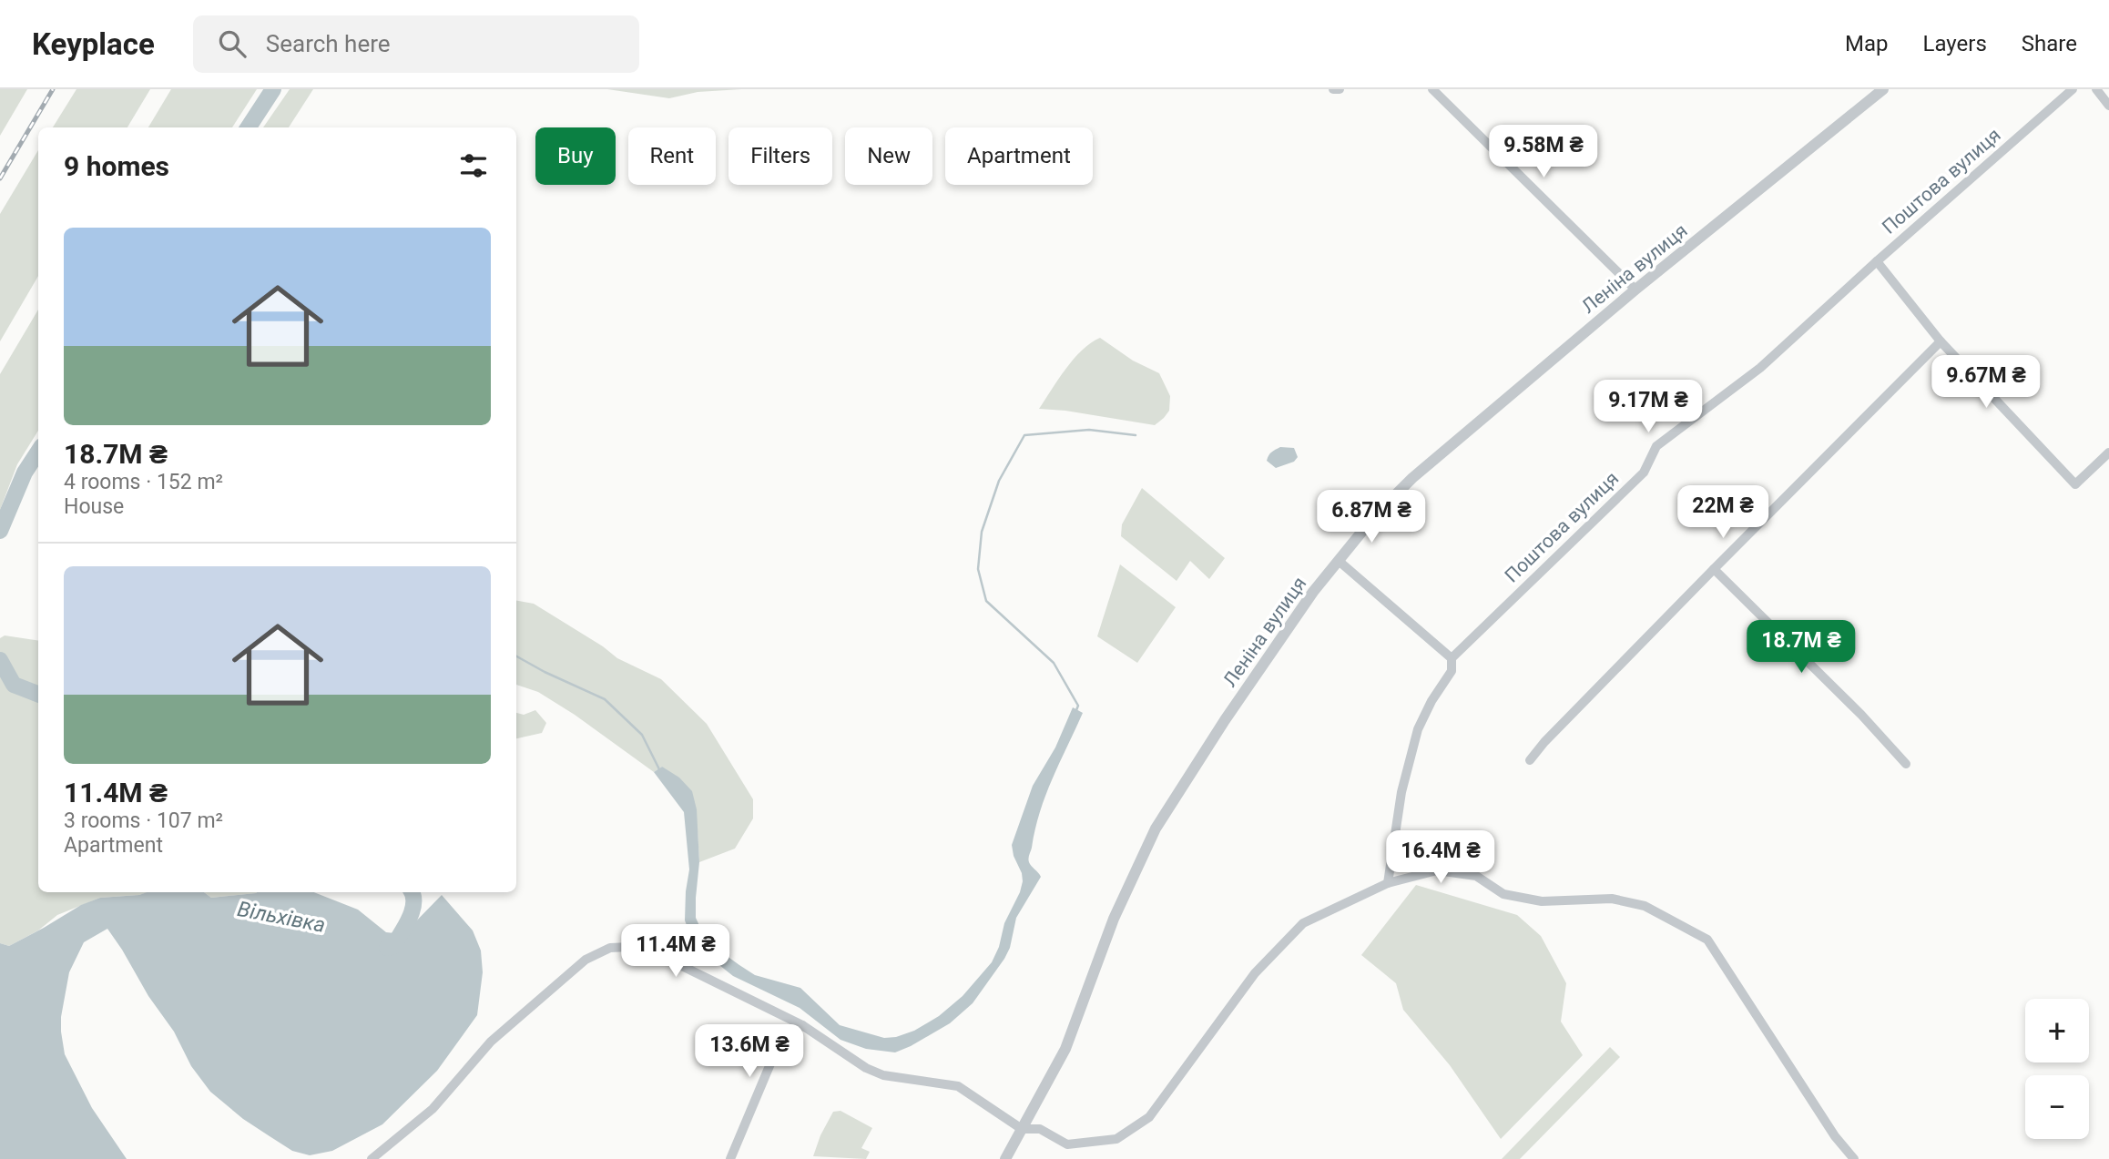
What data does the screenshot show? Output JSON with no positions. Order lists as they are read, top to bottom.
{
  "streets": {
    "street": ["Поштова вулиця", "Леніна вулиця"]
  },
  "water": ["Вільхівка"],
  "page": {
    "header": "Keyplace",
    "search": "Search here",
    "nav": ["Map", "Layers", "Share"],
    "price": [
      "9.58M ₴",
      "9.67M ₴",
      "9.17M ₴",
      "22M ₴",
      "6.87M ₴",
      "18.7M ₴",
      "16.4M ₴",
      "11.4M ₴",
      "13.6M ₴"
    ],
    "chip": [
      "Buy",
      "Rent",
      "Filters",
      "New",
      "Apartment"
    ],
    "heading": "9 homes",
    "list": [
      {
        "name": "18.7M ₴",
        "note": "4 rooms · 152 m² · House"
      },
      {
        "name": "11.4M ₴",
        "note": "3 rooms · 107 m² · Apartment"
      }
    ],
    "map_buttons": ["+", "−"]
  }
}
